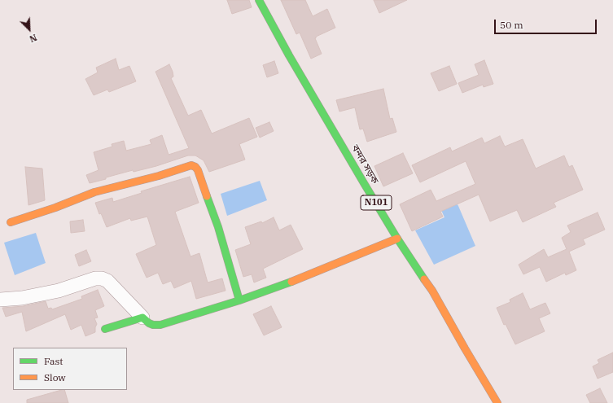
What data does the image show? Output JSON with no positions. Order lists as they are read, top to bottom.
{
  "streets": {
    "main road": ["বন্দর সড়ক", "N101"]
  },
  "legend": ["Fast", "Slow"],
  "scale_bar": "50 m",
  "north": "bottom right"
}
